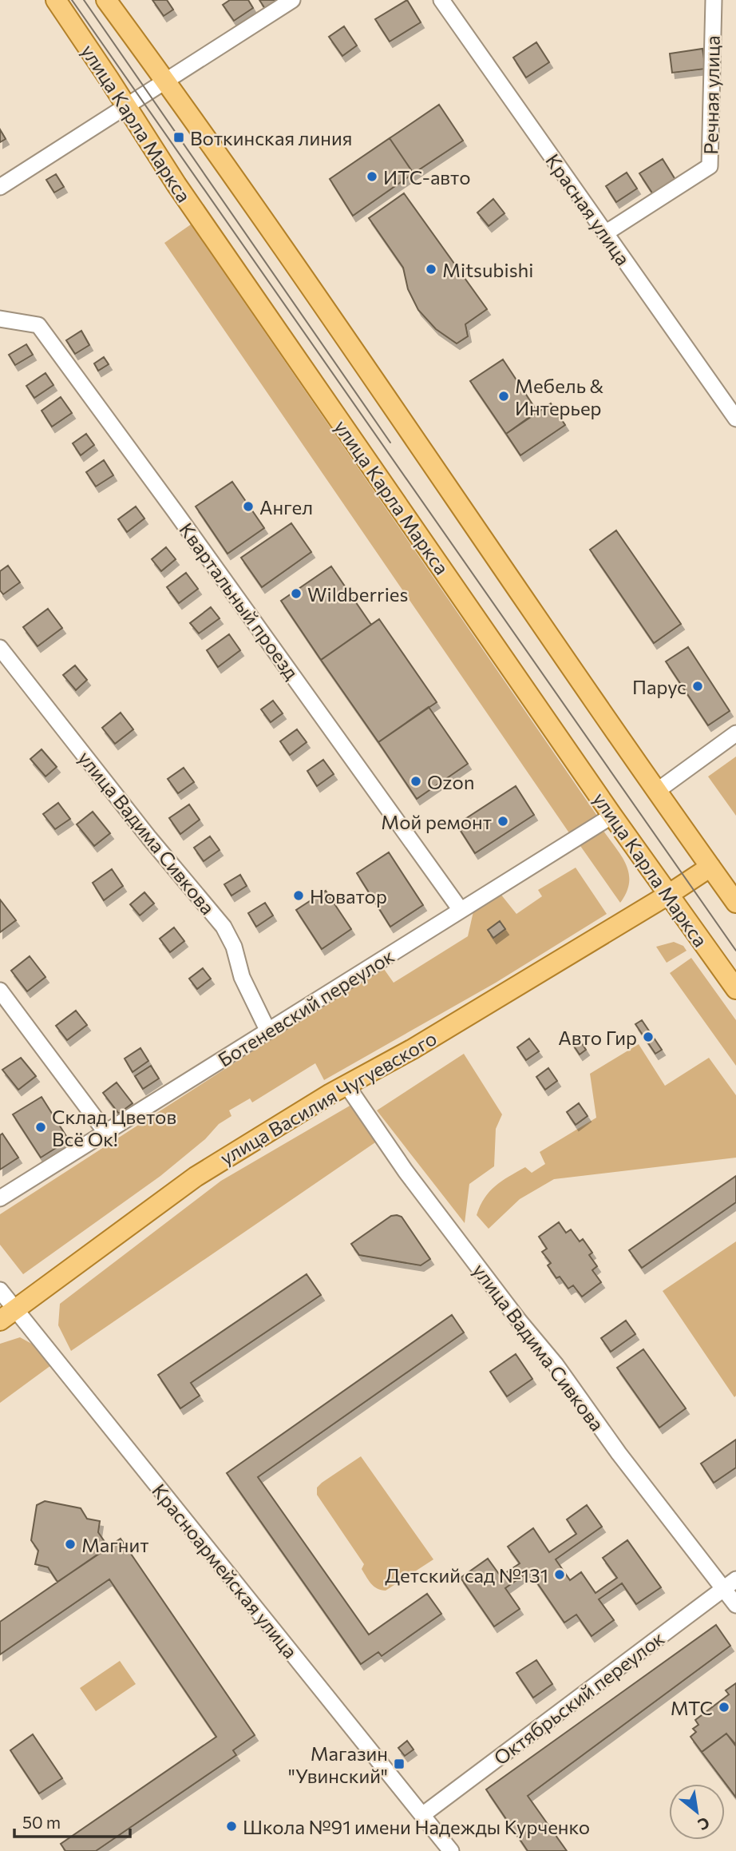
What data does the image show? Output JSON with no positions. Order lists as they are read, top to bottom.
{
  "streets": {
    "main road": ["улица Карла Маркса", "улица Василия Чугуевского"],
    "street": [
      "Речная улица",
      "Красная улица",
      "Квартальный проезд",
      "улица Вадима Сивкова",
      "Ботеневский переулок",
      "Красноармейская улица",
      "Октябрьский переулок"
    ]
  },
  "crossings": [
    ["Речная улица", "Красная улица"],
    ["улица Карла Маркса", "Ботеневский переулок"],
    ["улица Карла Маркса", "улица Василия Чугуевского"],
    ["Квартальный проезд", "Ботеневский переулок"],
    ["улица Вадима Сивкова", "Ботеневский переулок"],
    ["улица Вадима Сивкова", "улица Василия Чугуевского"],
    ["улица Вадима Сивкова", "Октябрьский переулок"],
    ["улица Василия Чугуевского", "Красноармейская улица"],
    ["Красноармейская улица", "Октябрьский переулок"]
  ],
  "places": {
    "transit": ["Воткинская линия", "Магазин \"Увинский\""],
    "other": [
      "ИТС-авто",
      "Mitsubishi",
      "Мебель & Интерьер",
      "Ангел",
      "Wildberries",
      "Парус",
      "Ozon",
      "Мой ремонт",
      "Новатор",
      "Авто Гир",
      "Склад Цветов Всё Ок!",
      "Магнит",
      "Детский сад №131",
      "МТС",
      "Школа №91 имени Надежды Курченко"
    ]
  },
  "scale_bar": "50 m",
  "north": "bottom right"
}
